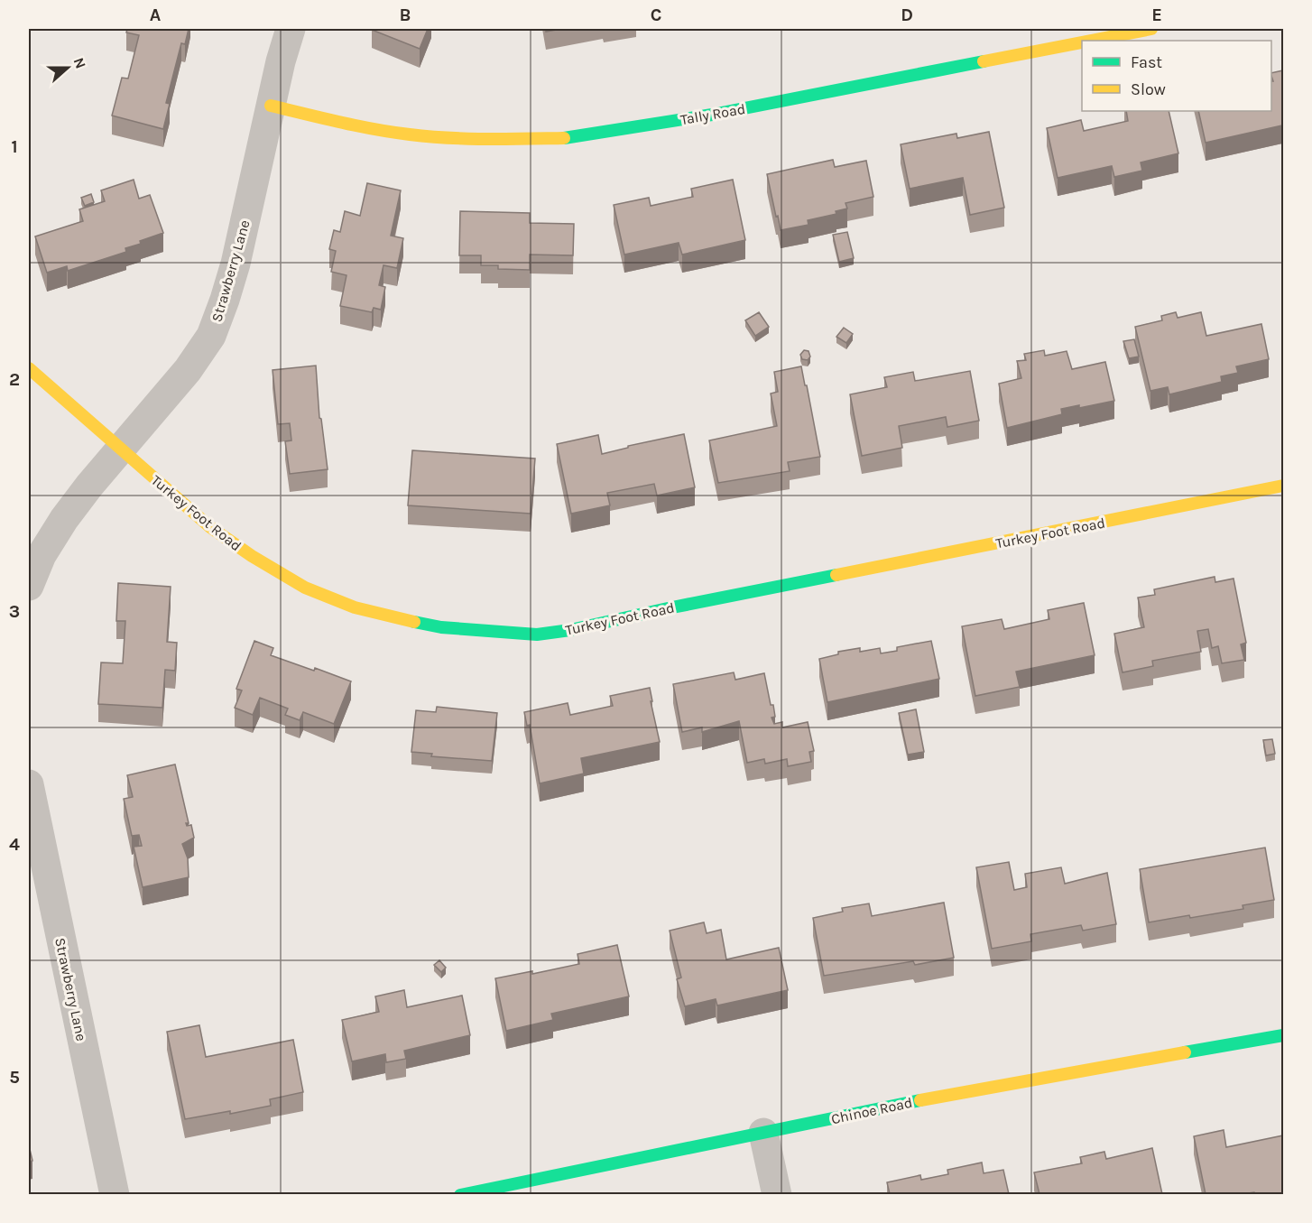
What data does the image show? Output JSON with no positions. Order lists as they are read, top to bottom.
{
  "streets": {
    "street": [
      "Tally Road",
      "Strawberry Lane",
      "Turkey Foot Road",
      "Chinoe Road"
    ]
  },
  "crossings": [
    ["Tally Road", "Strawberry Lane"],
    ["Strawberry Lane", "Turkey Foot Road"]
  ],
  "legend": ["Fast", "Slow"],
  "north": "right",
  "grid": {
    "columns": [
      "A",
      "B",
      "C",
      "D",
      "E"
    ],
    "rows": [
      "1",
      "2",
      "3",
      "4",
      "5"
    ]
  }
}
